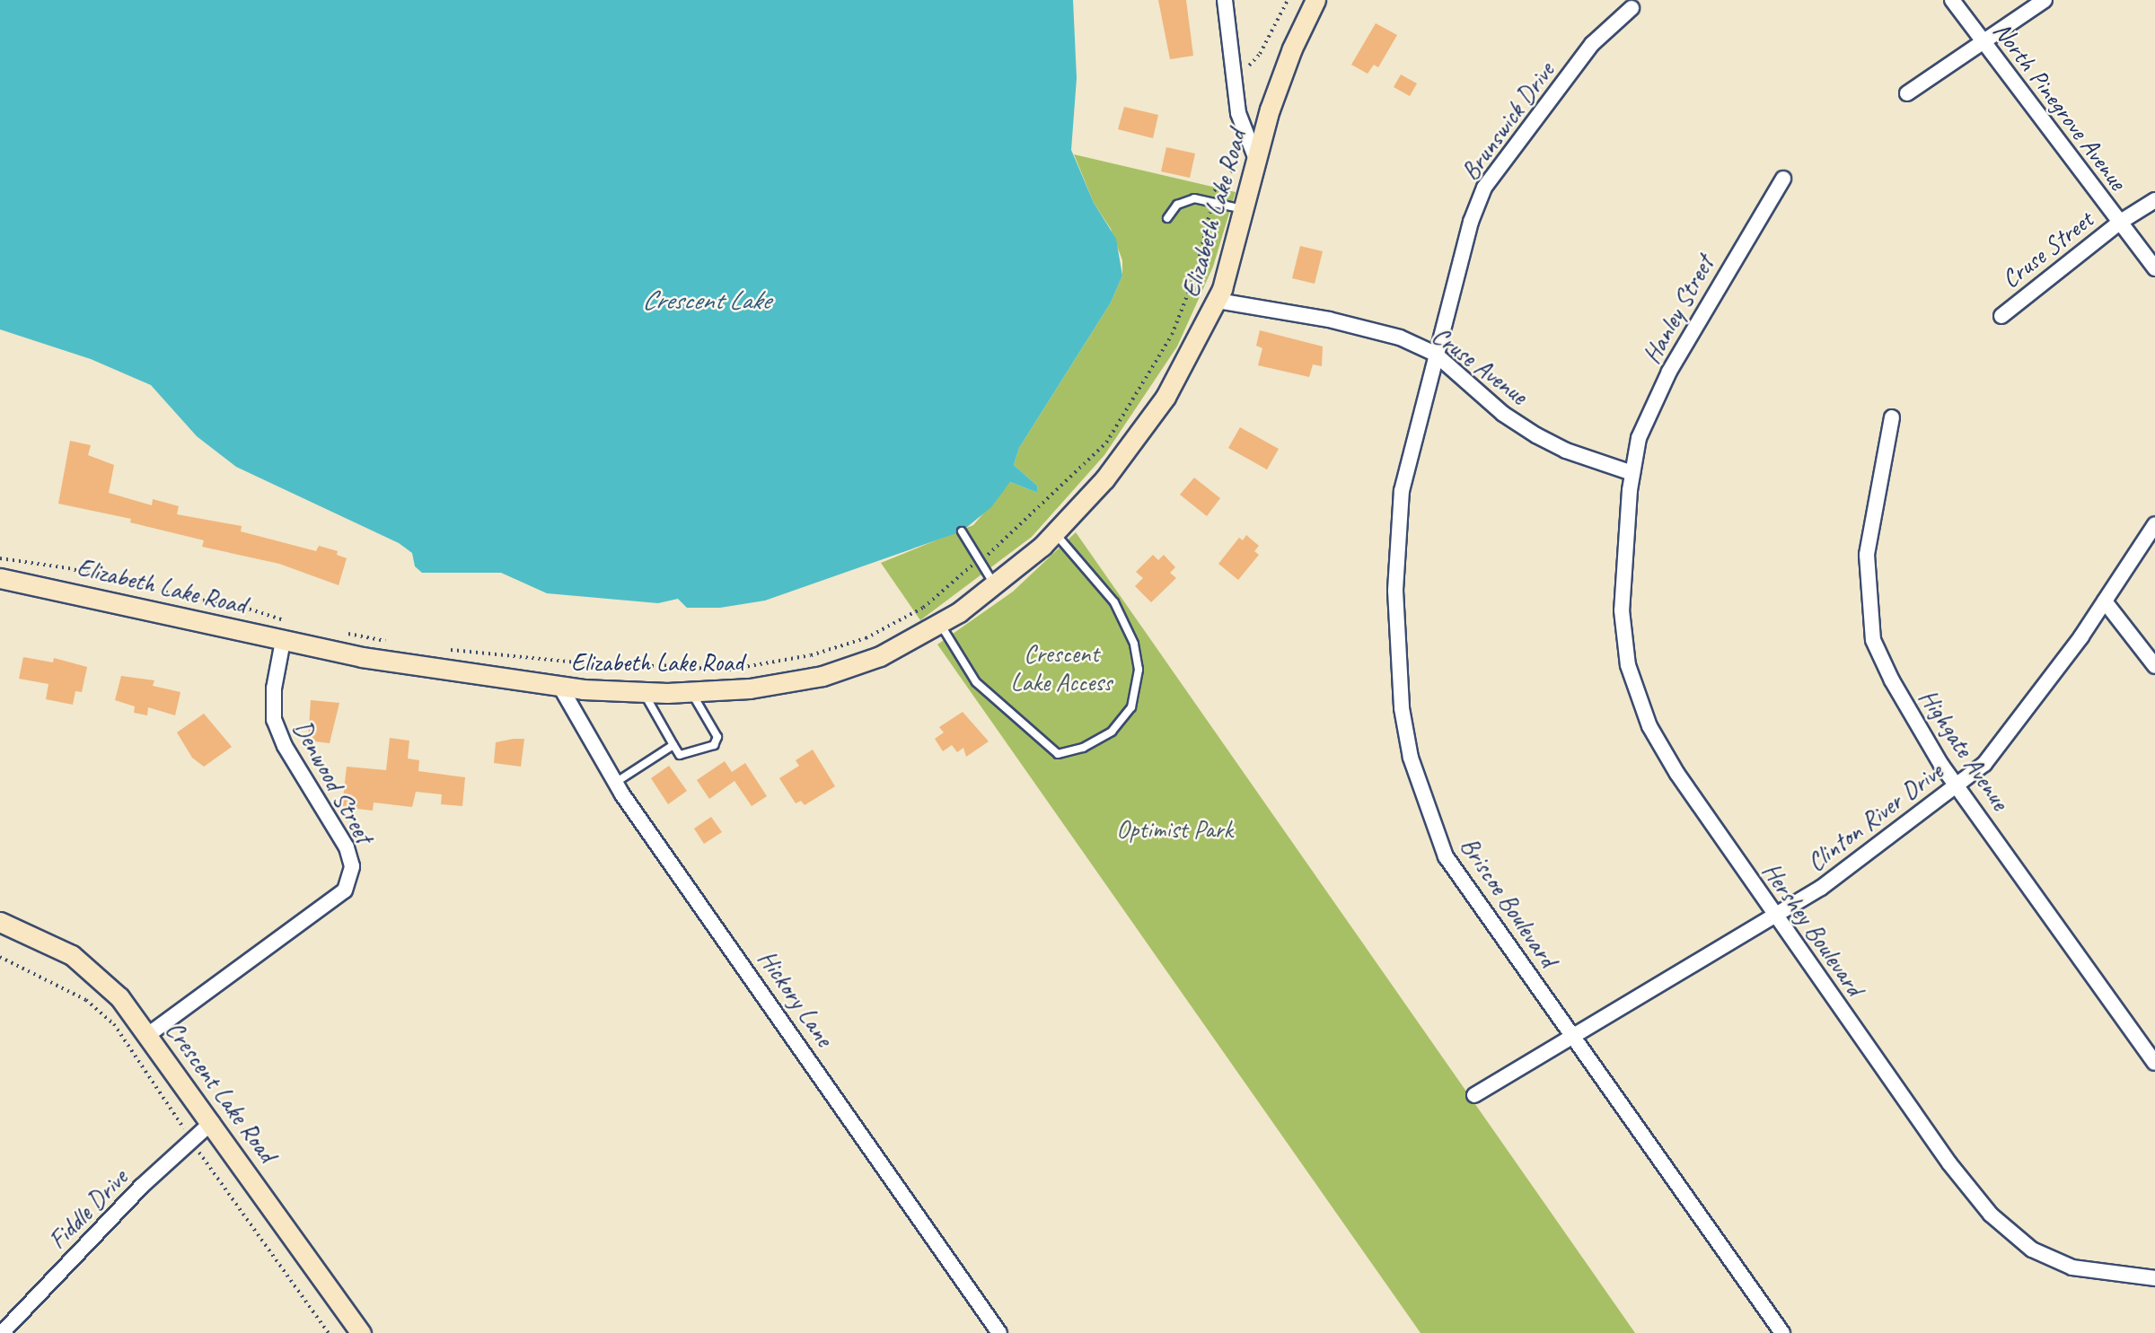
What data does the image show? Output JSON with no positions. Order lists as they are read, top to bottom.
{
  "streets": {
    "street": [
      "North Pinegrove Avenue",
      "Brunswick Drive",
      "Elizabeth Lake Road",
      "Cruse Street",
      "Hanley Street",
      "Cruse Avenue",
      "Highgate Avenue",
      "Denwood Street",
      "Clinton River Drive",
      "Briscoe Boulevard",
      "Hershey Boulevard",
      "Hickory Lane",
      "Crescent Lake Road",
      "Fiddle Drive"
    ]
  },
  "crossings": [
    ["North Pinegrove Avenue", "Cruse Street"],
    ["Brunswick Drive", "Cruse Avenue"],
    ["Brunswick Drive", "Briscoe Boulevard"],
    ["Elizabeth Lake Road", "Cruse Avenue"],
    ["Elizabeth Lake Road", "Denwood Street"],
    ["Elizabeth Lake Road", "Hickory Lane"],
    ["Hanley Street", "Cruse Avenue"],
    ["Hanley Street", "Hershey Boulevard"],
    ["Cruse Avenue", "Briscoe Boulevard"],
    ["Cruse Avenue", "Hershey Boulevard"],
    ["Highgate Avenue", "Clinton River Drive"],
    ["Denwood Street", "Crescent Lake Road"],
    ["Clinton River Drive", "Briscoe Boulevard"],
    ["Clinton River Drive", "Hershey Boulevard"],
    ["Crescent Lake Road", "Fiddle Drive"]
  ],
  "water": ["Crescent Lake"],
  "parks": ["Crescent Lake Access", "Optimist Park"]
}
